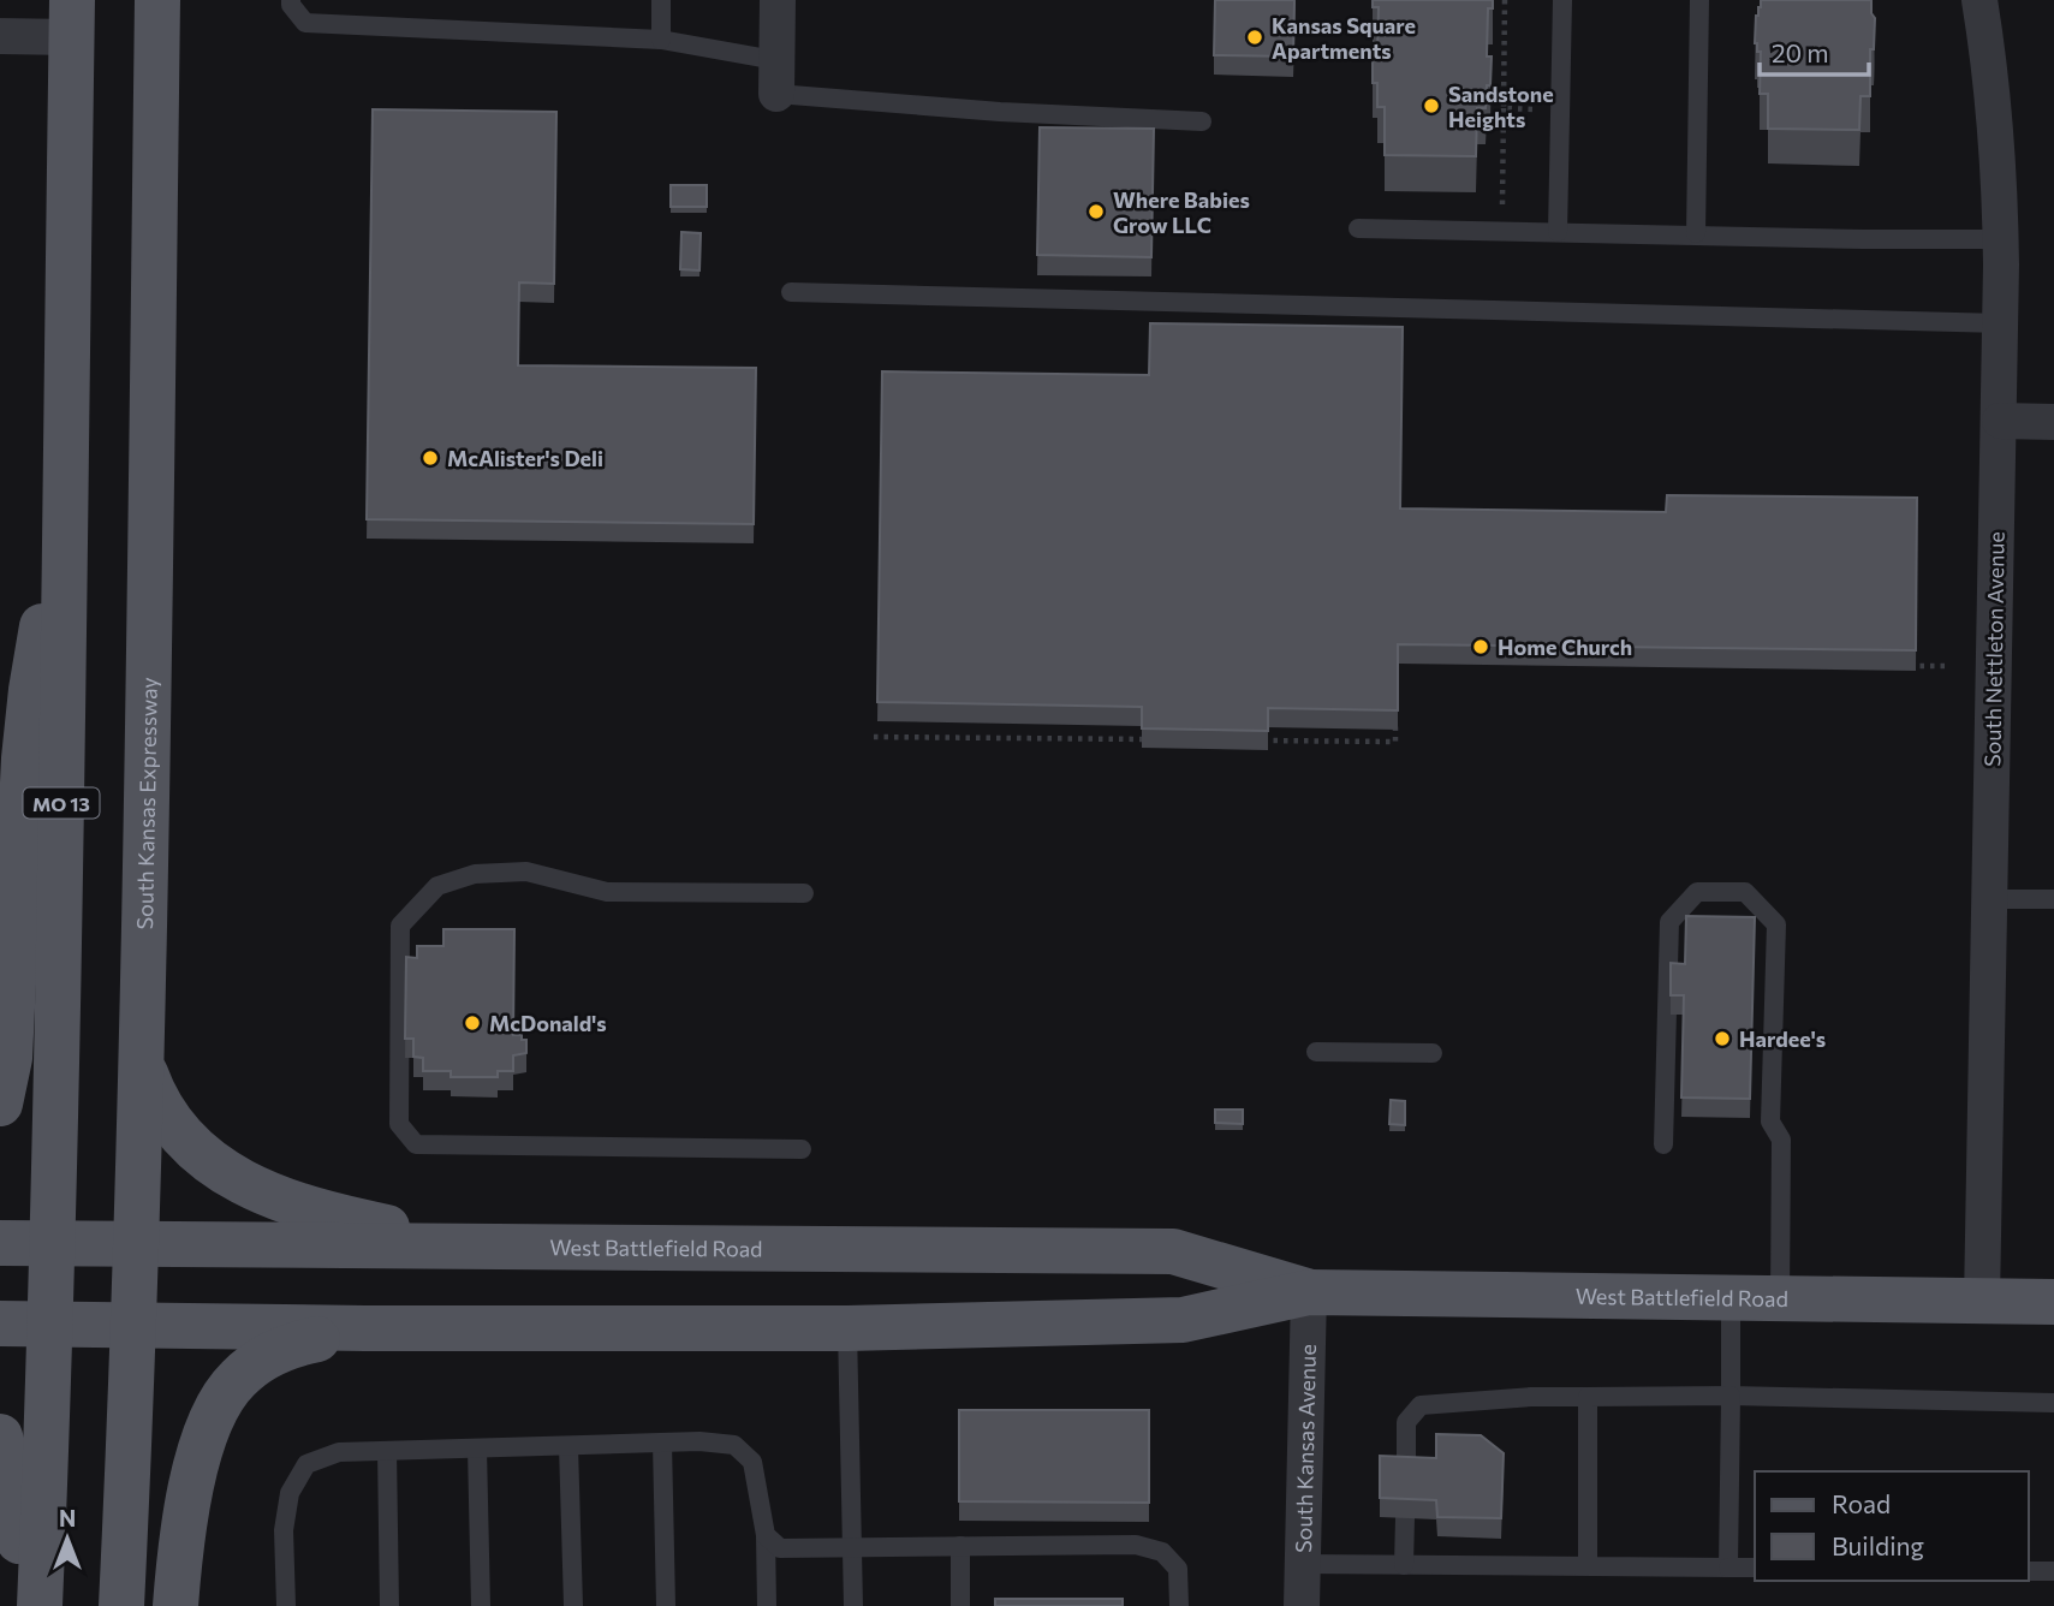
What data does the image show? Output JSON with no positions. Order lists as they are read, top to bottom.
{
  "streets": {
    "main road": ["MO 13", "South Kansas Expressway", "West Battlefield Road"],
    "street": ["South Nettleton Avenue", "South Kansas Avenue"]
  },
  "crossings": [
    ["South Nettleton Avenue", "West Battlefield Road"],
    ["MO 13", "West Battlefield Road"],
    ["South Kansas Expressway", "West Battlefield Road"],
    ["West Battlefield Road", "South Kansas Avenue"]
  ],
  "places": [
    "Kansas Square Apartments",
    "Sandstone Heights",
    "Where Babies Grow LLC",
    "McAlister's Deli",
    "Home Church",
    "McDonald's",
    "Hardee's"
  ],
  "legend": ["Road", "Building"],
  "scale_bar": "20 m",
  "north": "top"
}
